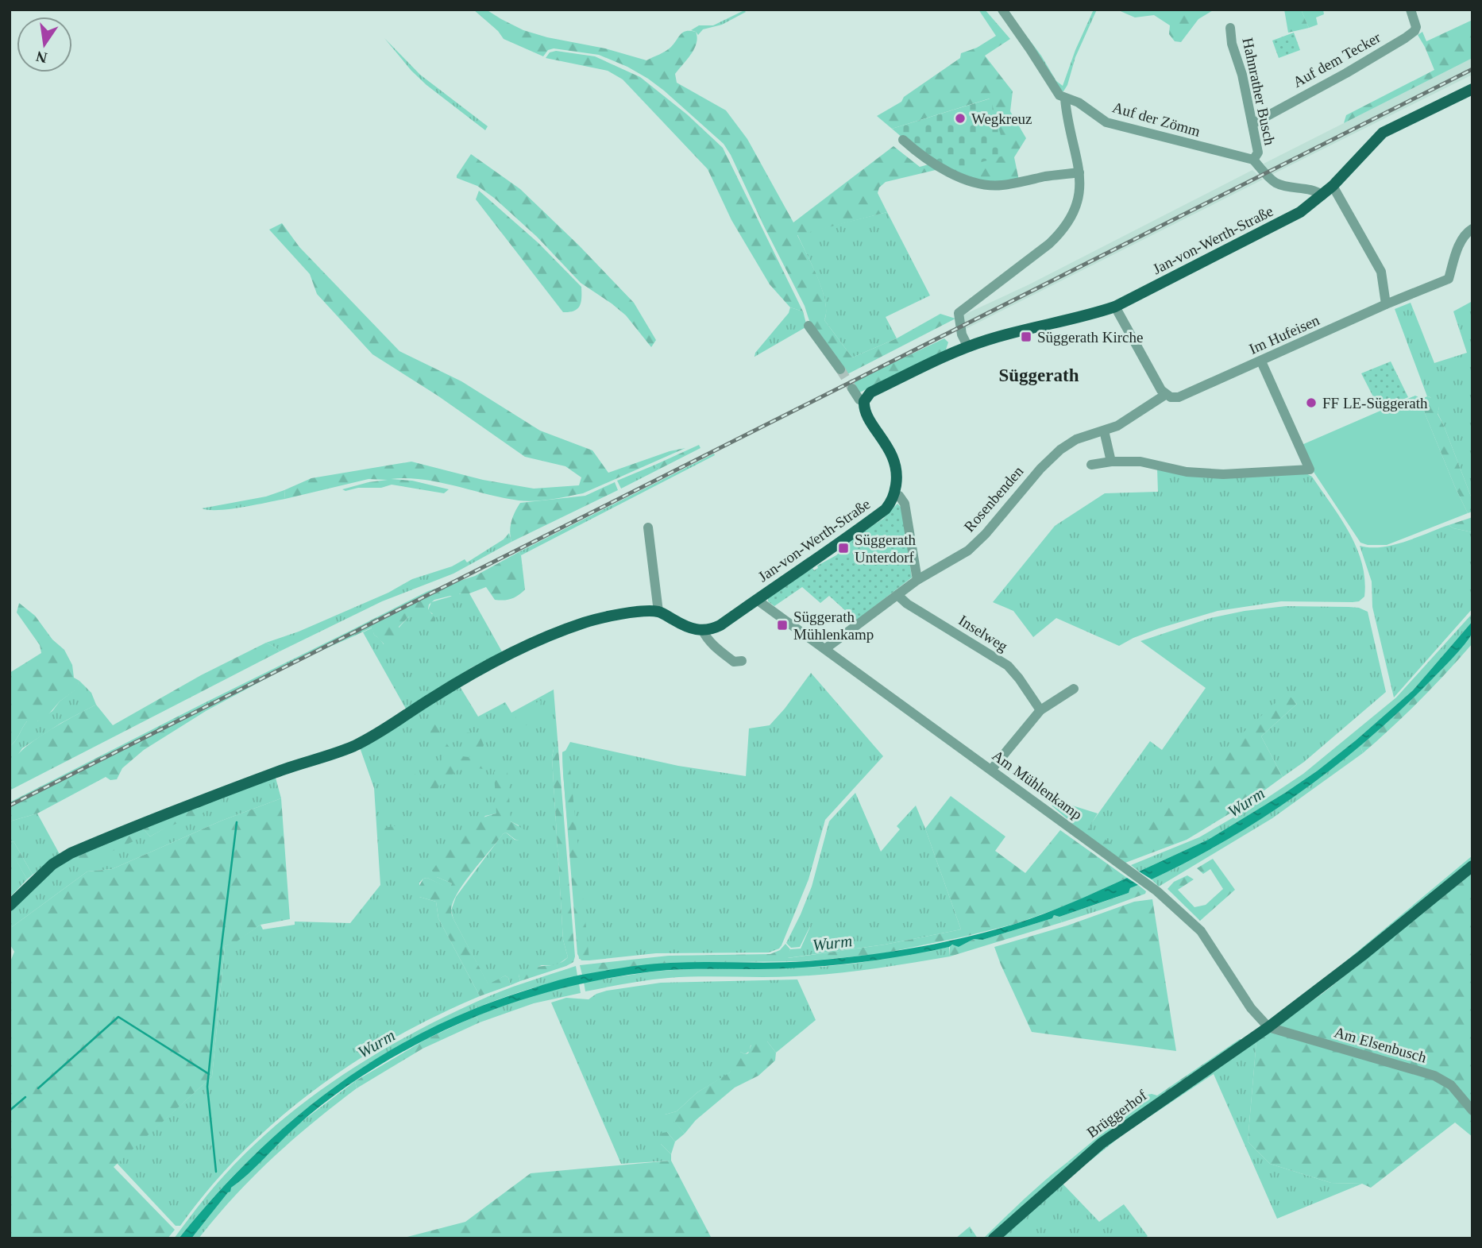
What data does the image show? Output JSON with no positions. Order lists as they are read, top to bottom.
{
  "streets": {
    "main road": ["Jan-von-Werth-Straße", "Brüggerhof"],
    "street": [
      "Auf dem Tecker",
      "Hahnrather Busch",
      "Auf der Zömm",
      "Im Hufeisen",
      "Rosenbenden",
      "Inselweg",
      "Am Mühlenkamp",
      "Am Elsenbusch"
    ]
  },
  "crossings": [
    ["Auf dem Tecker", "Hahnrather Busch"],
    ["Hahnrather Busch", "Auf der Zömm"],
    ["Hahnrather Busch", "Jan-von-Werth-Straße"],
    ["Auf der Zömm", "Jan-von-Werth-Straße"],
    ["Jan-von-Werth-Straße", "Am Mühlenkamp"],
    ["Im Hufeisen", "Rosenbenden"],
    ["Rosenbenden", "Inselweg"],
    ["Rosenbenden", "Am Mühlenkamp"],
    ["Am Mühlenkamp", "Am Elsenbusch"],
    ["Am Mühlenkamp", "Brüggerhof"],
    ["Am Elsenbusch", "Brüggerhof"]
  ],
  "districts": ["Süggerath"],
  "water": ["Wurm"],
  "places": {
    "other": ["Wegkreuz", "FF LE-Süggerath"],
    "transit": ["Süggerath Kirche", "Süggerath Unterdorf", "Süggerath Mühlenkamp"]
  },
  "north": "bottom"
}
